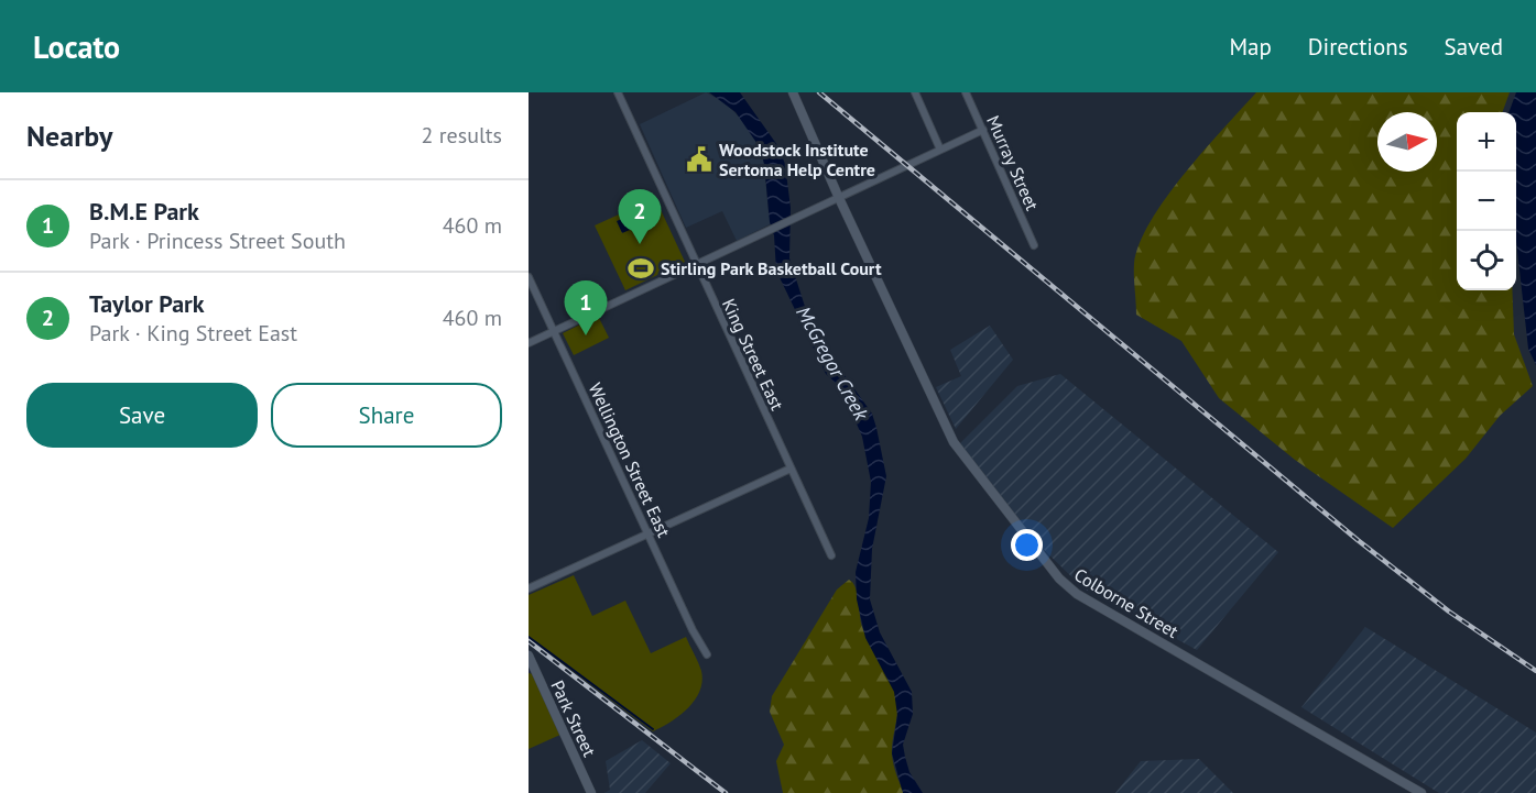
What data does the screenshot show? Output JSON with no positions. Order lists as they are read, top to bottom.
{
  "streets": {
    "street": [
      "Murray Street",
      "King Street East",
      "Wellington Street East",
      "Colborne Street",
      "Park Street"
    ]
  },
  "water": ["McGregor Creek"],
  "places": {
    "public building": ["Woodstock Institute Sertoma Help Centre"],
    "sports": ["Stirling Park Basketball Court"]
  },
  "north": "right",
  "page": {
    "header": "Locato",
    "nav": ["Map", "Directions", "Saved"],
    "heading": ["Nearby", "2 results"],
    "map_buttons": ["+", "−"],
    "list": [
      {
        "mark": "1",
        "name": "B.M.E Park",
        "note": "Park · Princess Street South",
        "value": "460 m"
      },
      {
        "mark": "2",
        "name": "Taylor Park",
        "note": "Park · King Street East",
        "value": "460 m"
      }
    ],
    "pins": ["2", "1"],
    "buttons": ["Save", "Share"]
  }
}
